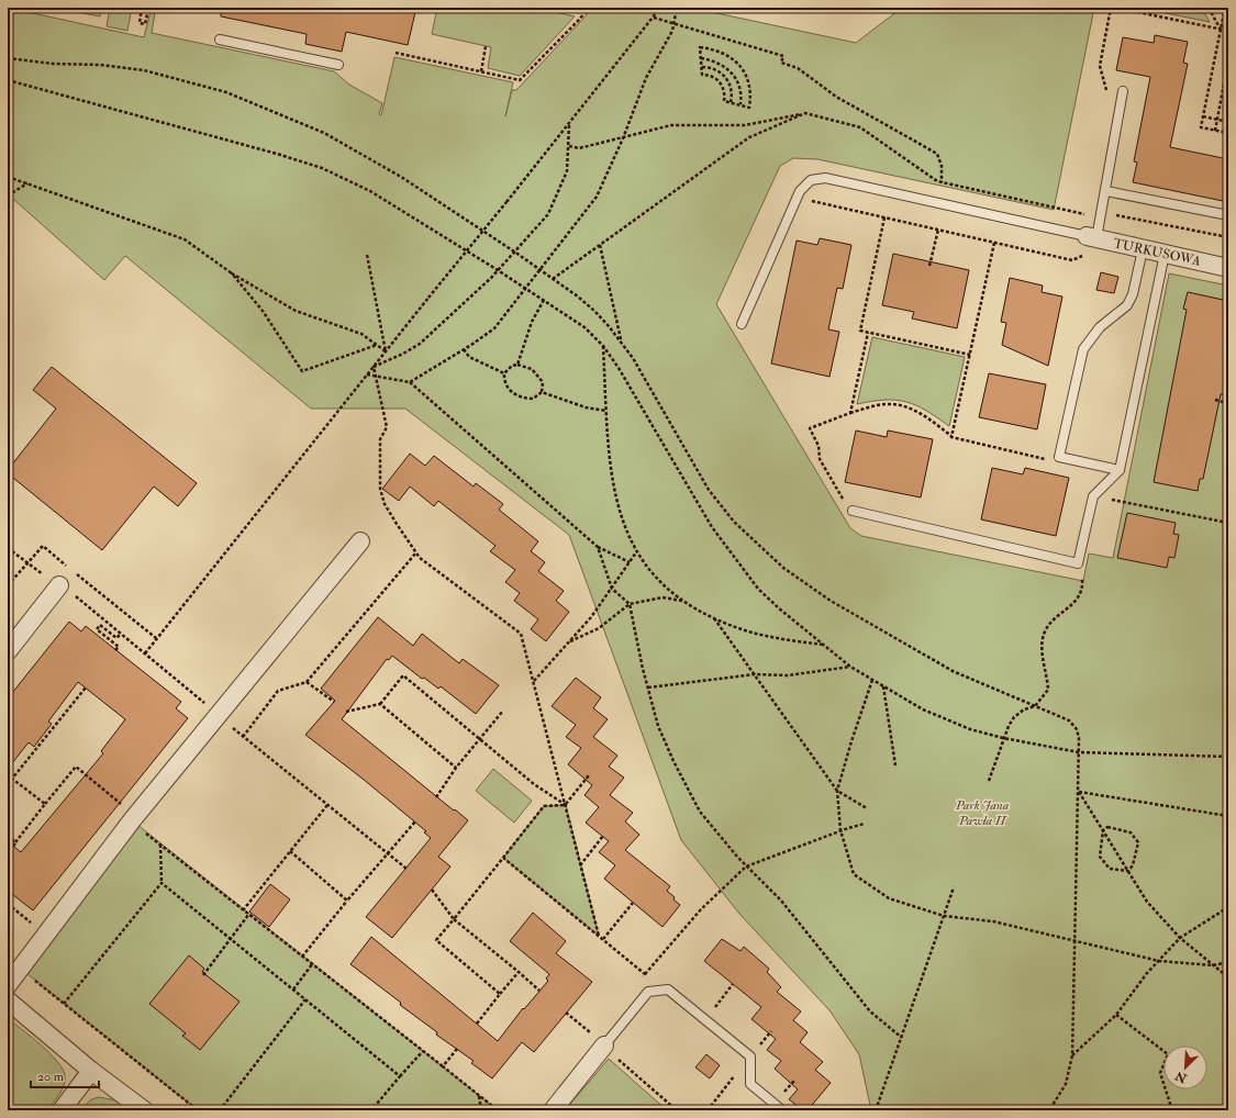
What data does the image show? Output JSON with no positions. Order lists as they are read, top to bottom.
{
  "streets": {
    "street": ["TURKUSOWA"]
  },
  "parks": ["Park Jana Pawła II"],
  "scale_bar": "20 m",
  "north": "bottom left"
}
